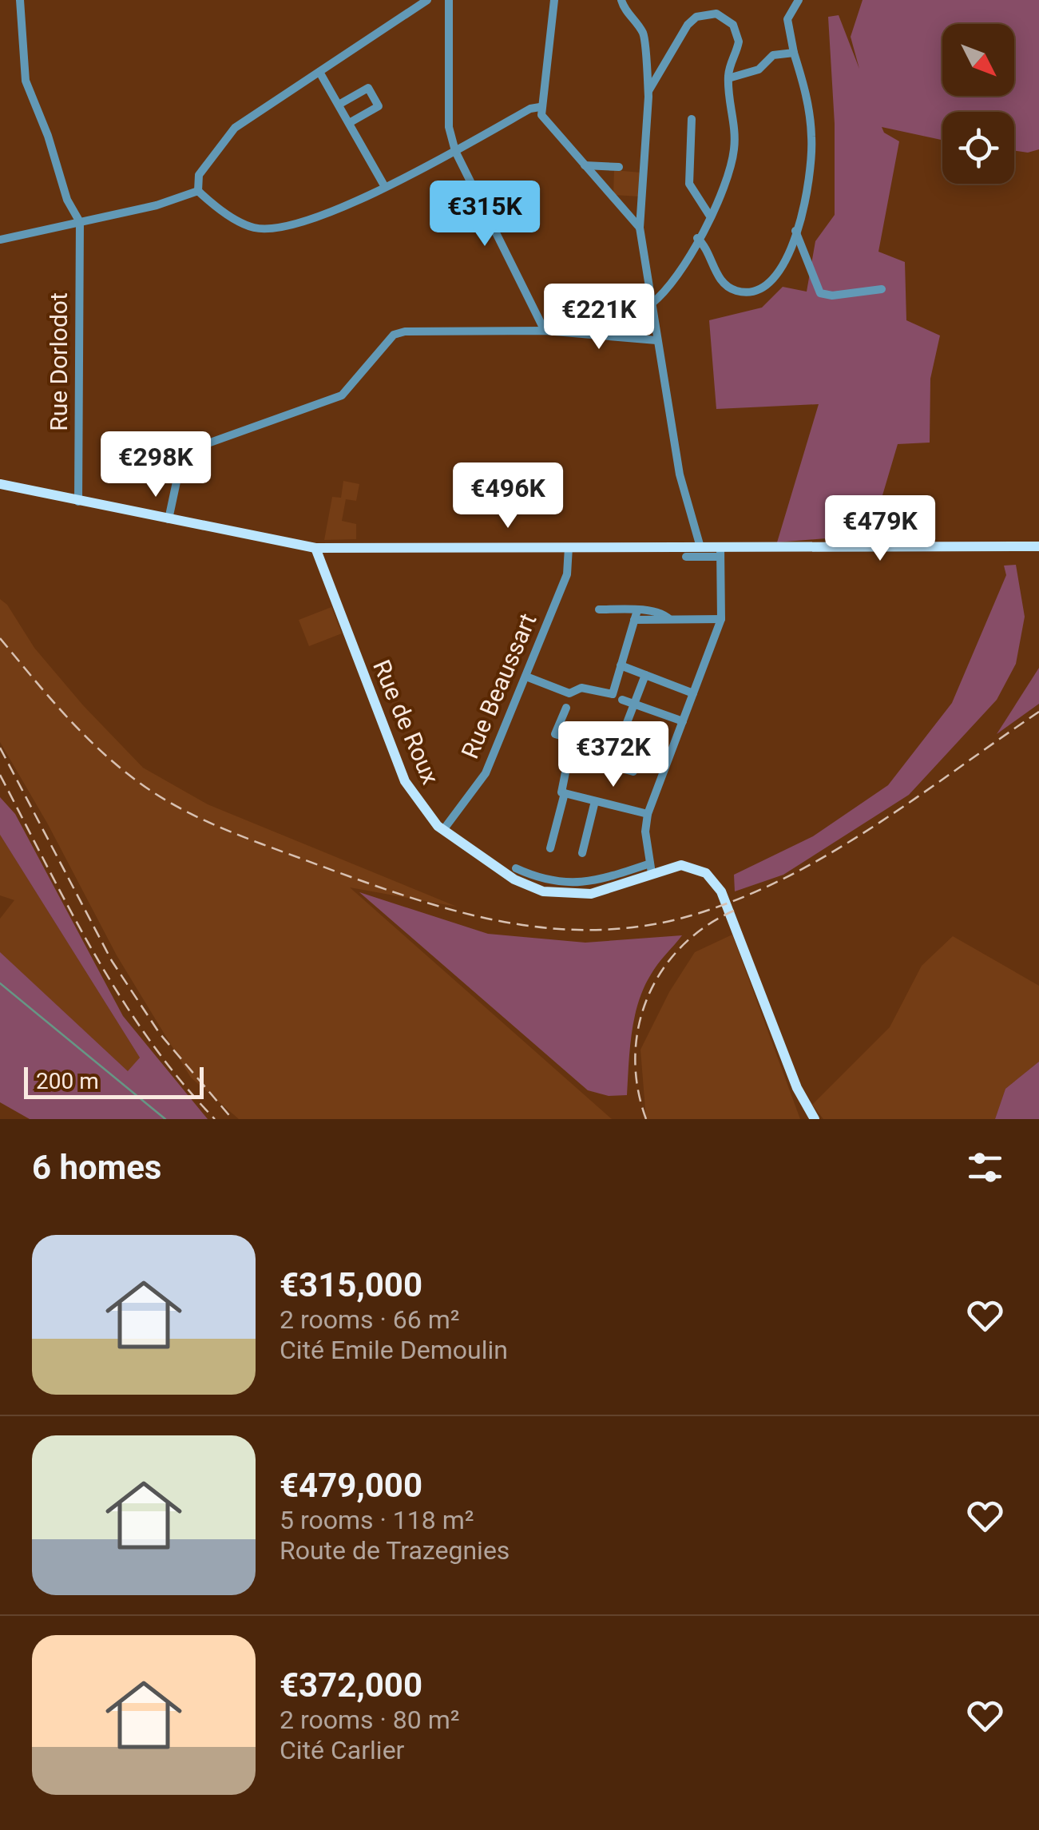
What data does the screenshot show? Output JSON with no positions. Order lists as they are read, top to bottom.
{
  "streets": {
    "main road": ["Rue de Roux"],
    "street": ["Rue Dorlodot", "Rue Beaussart"]
  },
  "crossings": [
    ["Rue Beaussart", "Rue de Roux"]
  ],
  "scale_bar": "200 m",
  "north": "bottom right",
  "page": {
    "price": [
      "€315K",
      "€221K",
      "€298K",
      "€496K",
      "€479K",
      "€372K"
    ],
    "scale": "200 m",
    "heading": "6 homes",
    "list": [
      {
        "name": "€315,000",
        "note": "2 rooms · 66 m² · Cité Emile Demoulin"
      },
      {
        "name": "€479,000",
        "note": "5 rooms · 118 m² · Route de Trazegnies"
      },
      {
        "name": "€372,000",
        "note": "2 rooms · 80 m² · Cité Carlier"
      }
    ]
  }
}
